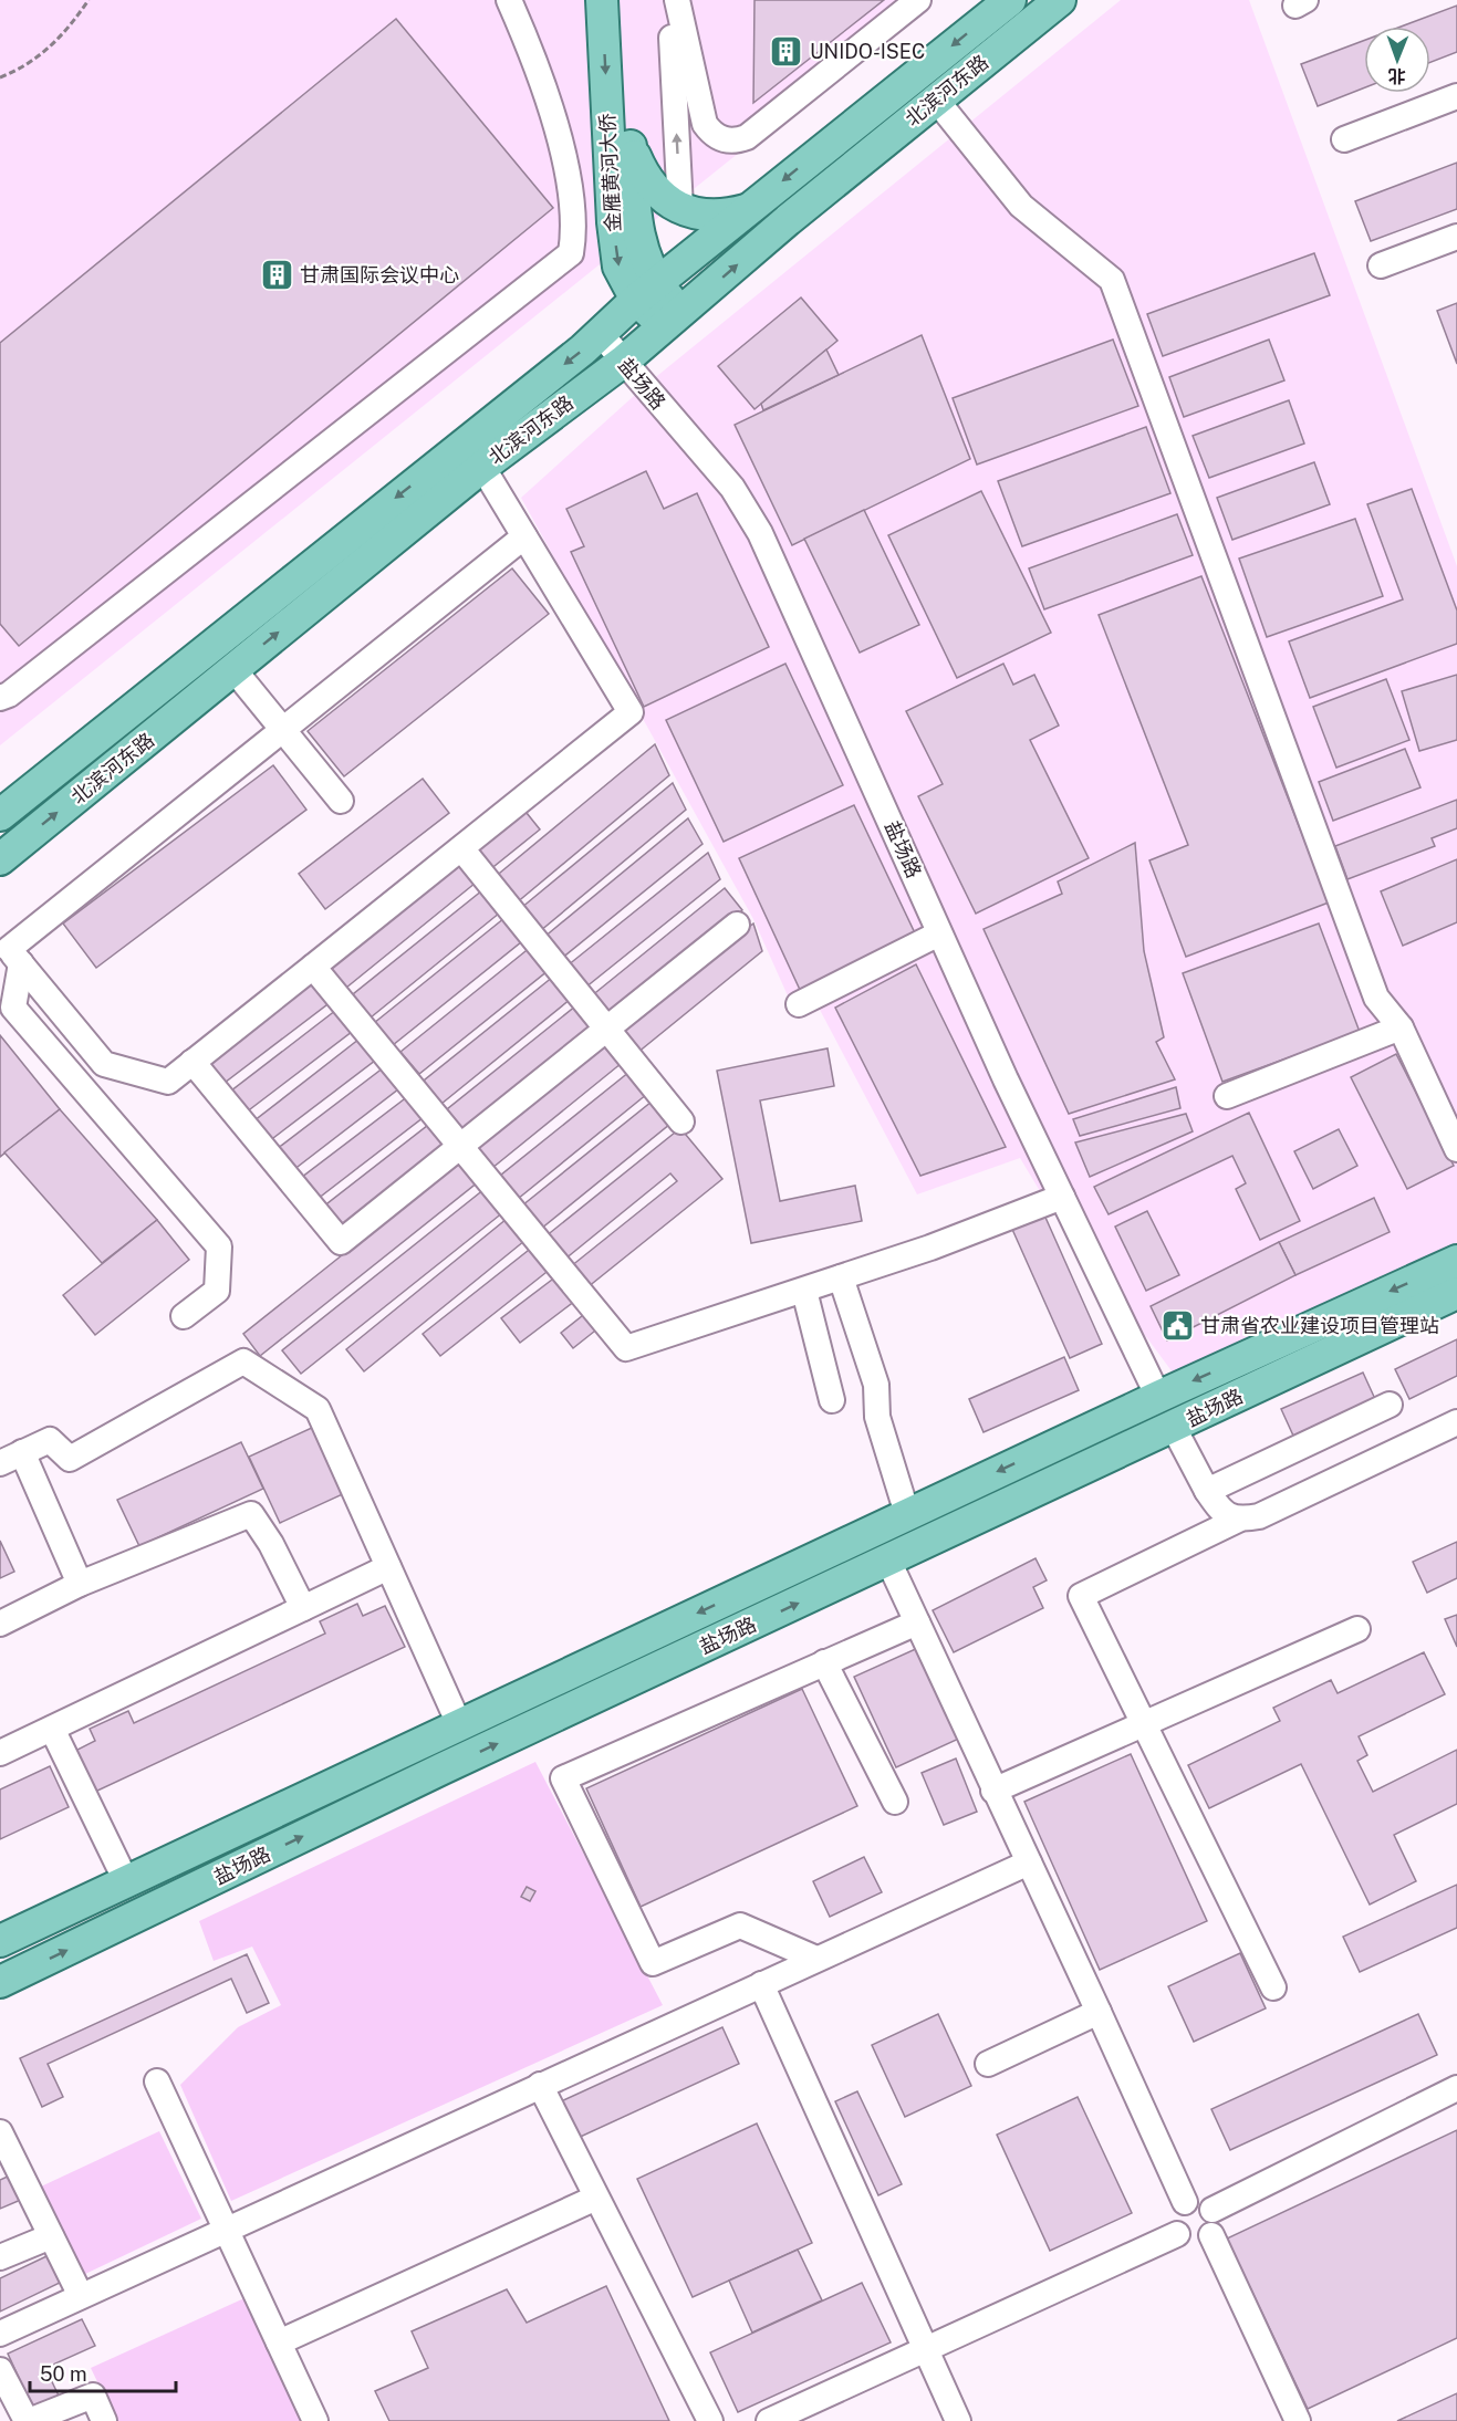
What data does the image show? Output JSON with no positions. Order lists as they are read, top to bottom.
{
  "streets": {
    "main road": ["北滨河东路", "金雁黄河大侨", "盐场路"]
  },
  "crossings": [
    ["北滨河东路", "盐场路"]
  ],
  "places": {
    "building": ["UNIDO-ISEC", "甘肃国际会议中心"],
    "public building": ["甘肃省农业建设项目管理站"]
  },
  "scale_bar": "50 m",
  "north": "bottom"
}
